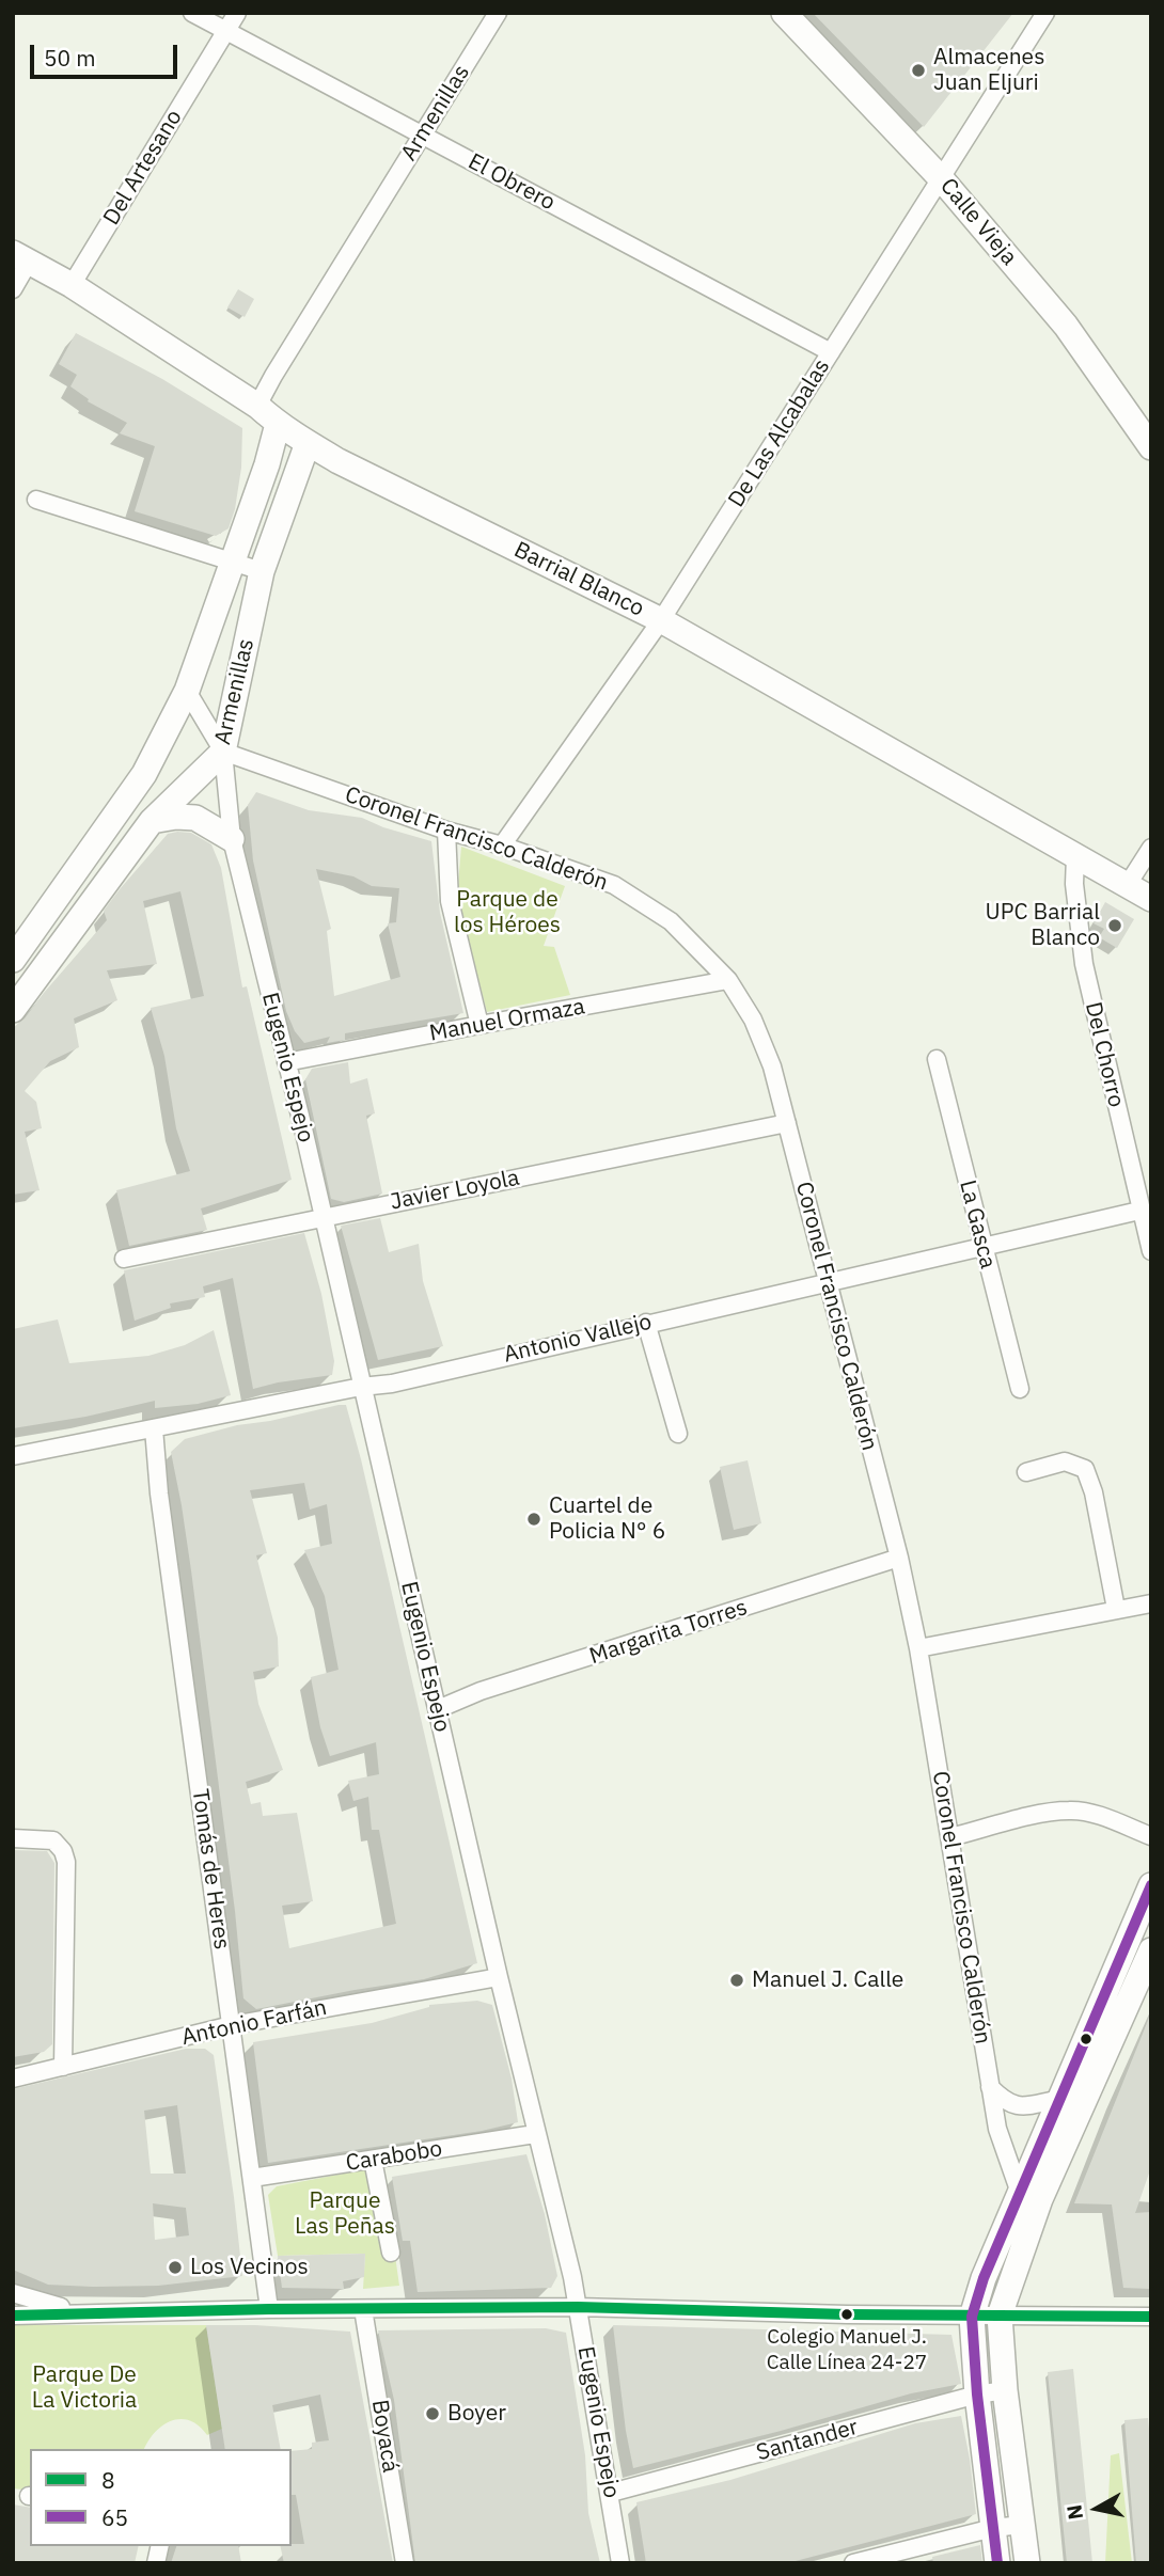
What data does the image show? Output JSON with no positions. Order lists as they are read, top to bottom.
{
  "streets": {
    "main road": ["Armenillas", "Calle Vieja", "Barrial Blanco"],
    "street": [
      "Del Artesano",
      "El Obrero",
      "De Las Alcabalas",
      "Coronel Francisco Calderón",
      "Manuel Ormaza",
      "Del Chorro",
      "Eugenio Espejo",
      "Javier Loyola",
      "La Gasca",
      "Antonio Vallejo",
      "Margarita Torres",
      "Tomás de Heres",
      "Antonio Farfán",
      "Carabobo",
      "Boyacá",
      "Santander"
    ]
  },
  "crossings": [
    ["Armenillas", "El Obrero"],
    ["Armenillas", "Barrial Blanco"],
    ["Armenillas", "Coronel Francisco Calderón"],
    ["Armenillas", "Eugenio Espejo"],
    ["Del Artesano", "El Obrero"],
    ["Del Artesano", "Barrial Blanco"],
    ["El Obrero", "De Las Alcabalas"],
    ["Calle Vieja", "De Las Alcabalas"],
    ["De Las Alcabalas", "Barrial Blanco"],
    ["De Las Alcabalas", "Coronel Francisco Calderón"],
    ["Barrial Blanco", "Del Chorro"],
    ["Coronel Francisco Calderón", "Manuel Ormaza"],
    ["Coronel Francisco Calderón", "Eugenio Espejo"],
    ["Coronel Francisco Calderón", "Javier Loyola"],
    ["Coronel Francisco Calderón", "Antonio Vallejo"],
    ["Coronel Francisco Calderón", "Margarita Torres"],
    ["Manuel Ormaza", "Eugenio Espejo"],
    ["Del Chorro", "Antonio Vallejo"],
    ["Eugenio Espejo", "Javier Loyola"],
    ["Eugenio Espejo", "Antonio Vallejo"],
    ["Eugenio Espejo", "Margarita Torres"],
    ["Eugenio Espejo", "Antonio Farfán"],
    ["Eugenio Espejo", "Carabobo"],
    ["Eugenio Espejo", "Santander"],
    ["La Gasca", "Antonio Vallejo"],
    ["Antonio Vallejo", "Tomás de Heres"],
    ["Tomás de Heres", "Antonio Farfán"],
    ["Tomás de Heres", "Carabobo"]
  ],
  "parks": ["Parque de los Héroes", "Parque Las Peñas", "Parque De La Victoria"],
  "places": [
    "Almacenes Juan Eljuri",
    "UPC Barrial Blanco",
    "Cuartel de Policia N° 6",
    "Manuel J. Calle",
    "Los Vecinos",
    "Colegio Manuel J. Calle Línea 24-27",
    "Boyer"
  ],
  "lines": ["transit line 65", "transit line 8"],
  "legend": ["8", "65"],
  "scale_bar": "50 m",
  "north": "left"
}
